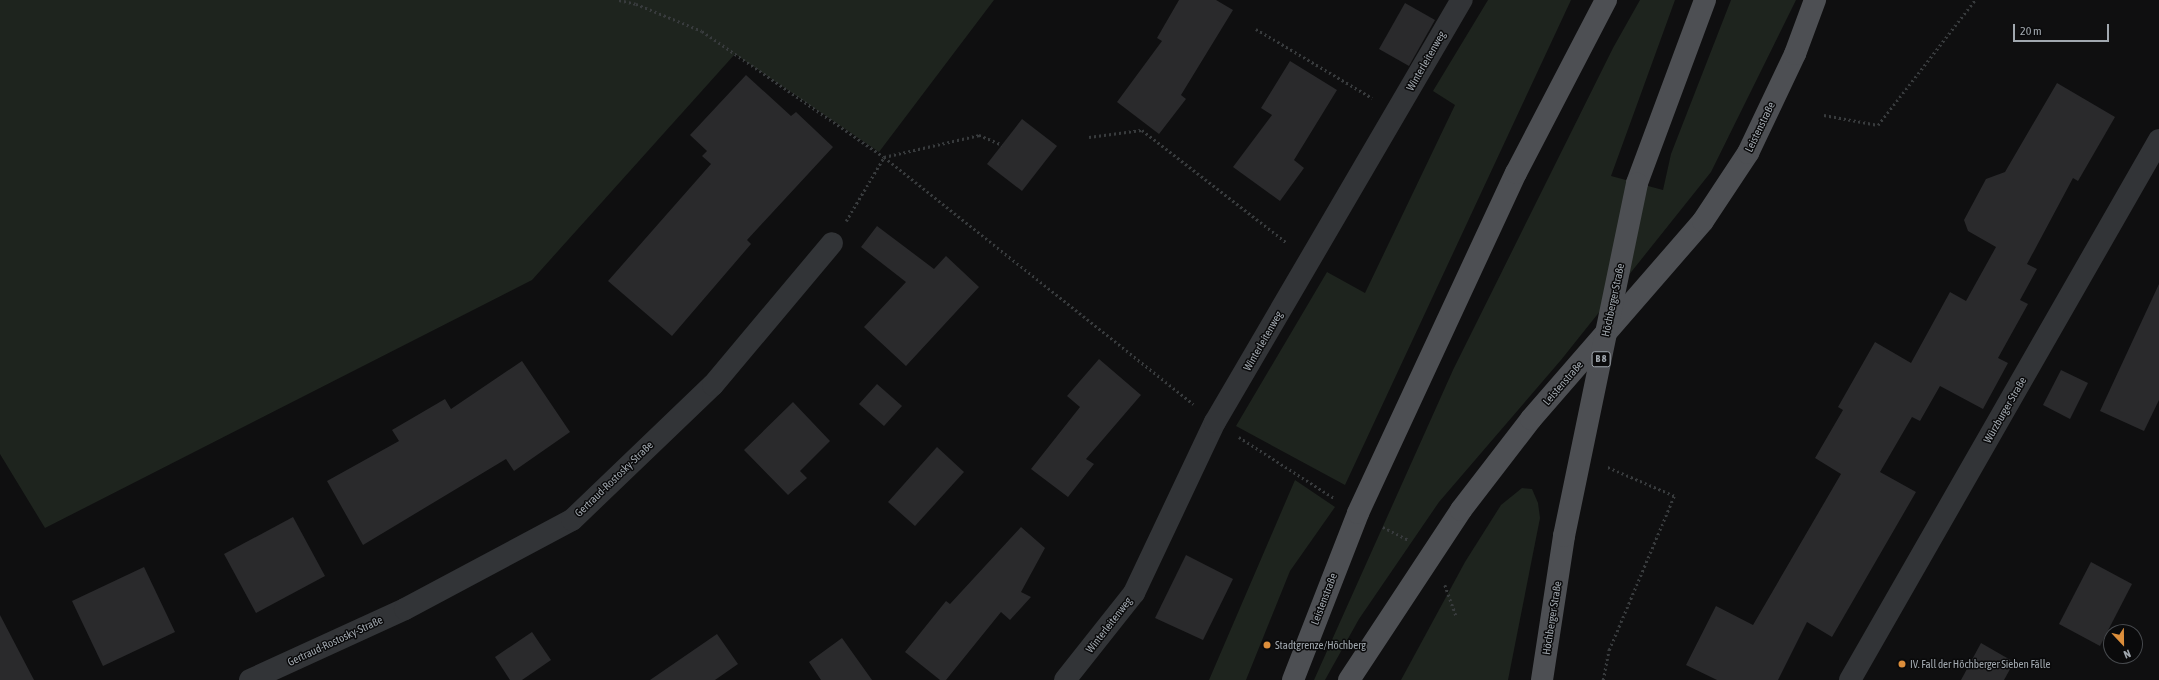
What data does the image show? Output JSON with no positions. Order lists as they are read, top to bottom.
{
  "streets": {
    "main road": ["Leistenstraße", "Höchberger Straße", "B 8"],
    "street": ["Winterleitenweg", "Würzburger Straße", "Gertraud-Rostosky-Straße"]
  },
  "places": ["Stadtgrenze/Höchberg", "IV. Fall der Höchberger Sieben Fälle"],
  "scale_bar": "20 m",
  "north": "bottom"
}
